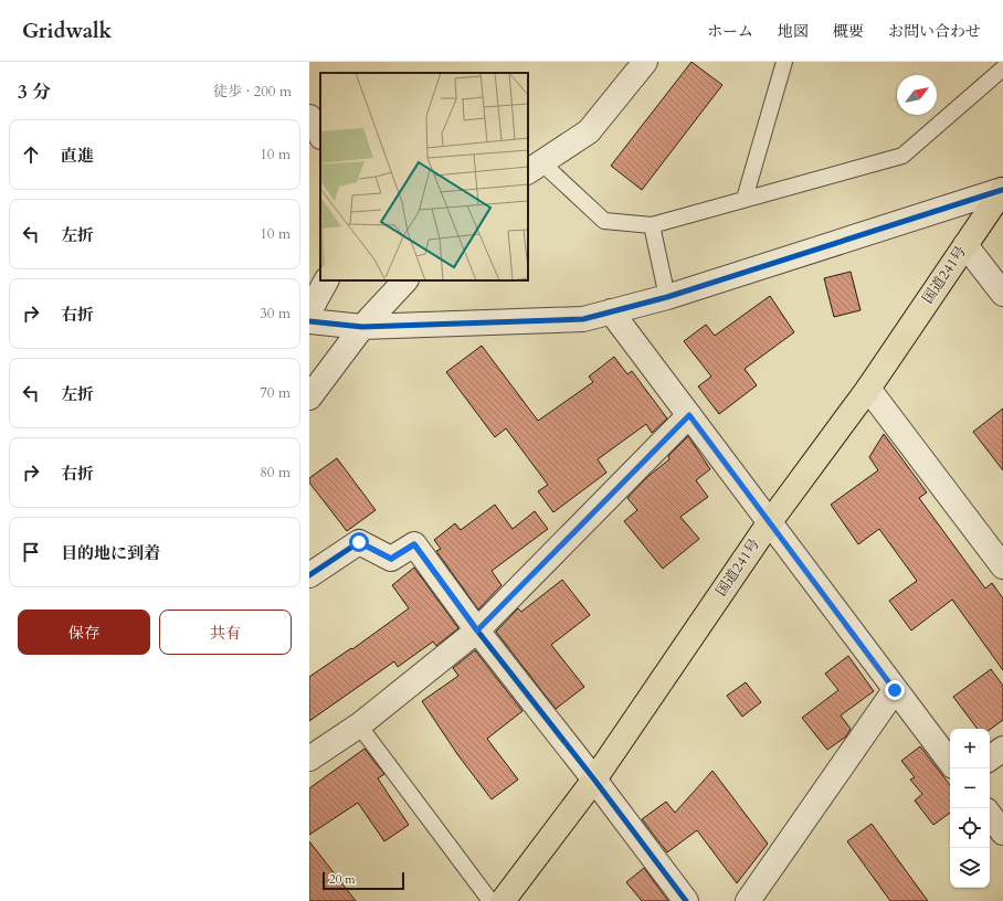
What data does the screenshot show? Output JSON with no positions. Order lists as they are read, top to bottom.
{
  "streets": {
    "highway": ["国道241号"]
  },
  "scale_bar": "20 m",
  "north": "top right",
  "page": {
    "header": "Gridwalk",
    "nav": [
      "ホーム",
      "地図",
      "概要",
      "お問い合わせ"
    ],
    "heading": ["3 分", "徒歩 · 200 m"],
    "list": [
      ["直進", "10 m"],
      ["左折", "10 m"],
      ["右折", "30 m"],
      ["左折", "70 m"],
      ["右折", "80 m"],
      "目的地に到着"
    ],
    "buttons": ["保存", "共有"],
    "map_buttons": ["+", "−"],
    "scale": "20 m"
  }
}
